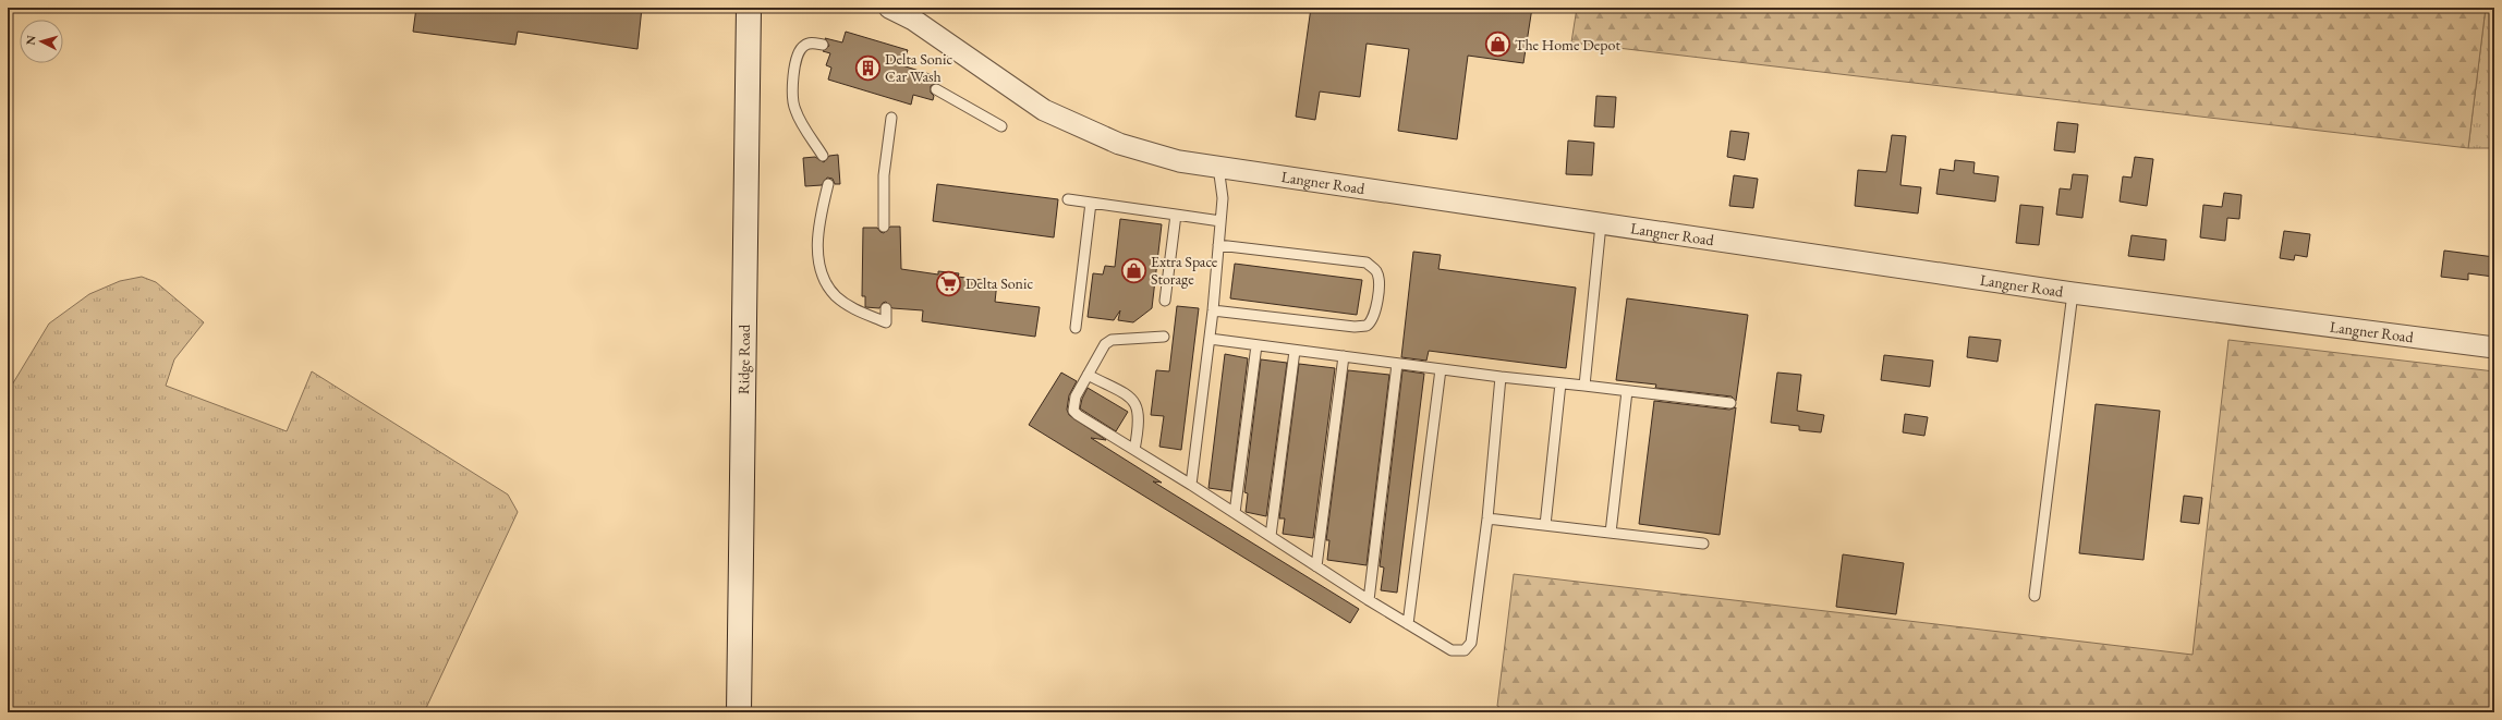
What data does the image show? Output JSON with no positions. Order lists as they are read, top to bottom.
{
  "streets": {
    "street": ["Langner Road", "Ridge Road"]
  },
  "places": {
    "shop": ["The Home Depot", "Extra Space Storage"],
    "building": ["Delta Sonic Car Wash"],
    "supermarket": ["Delta Sonic"]
  },
  "north": "left"
}
